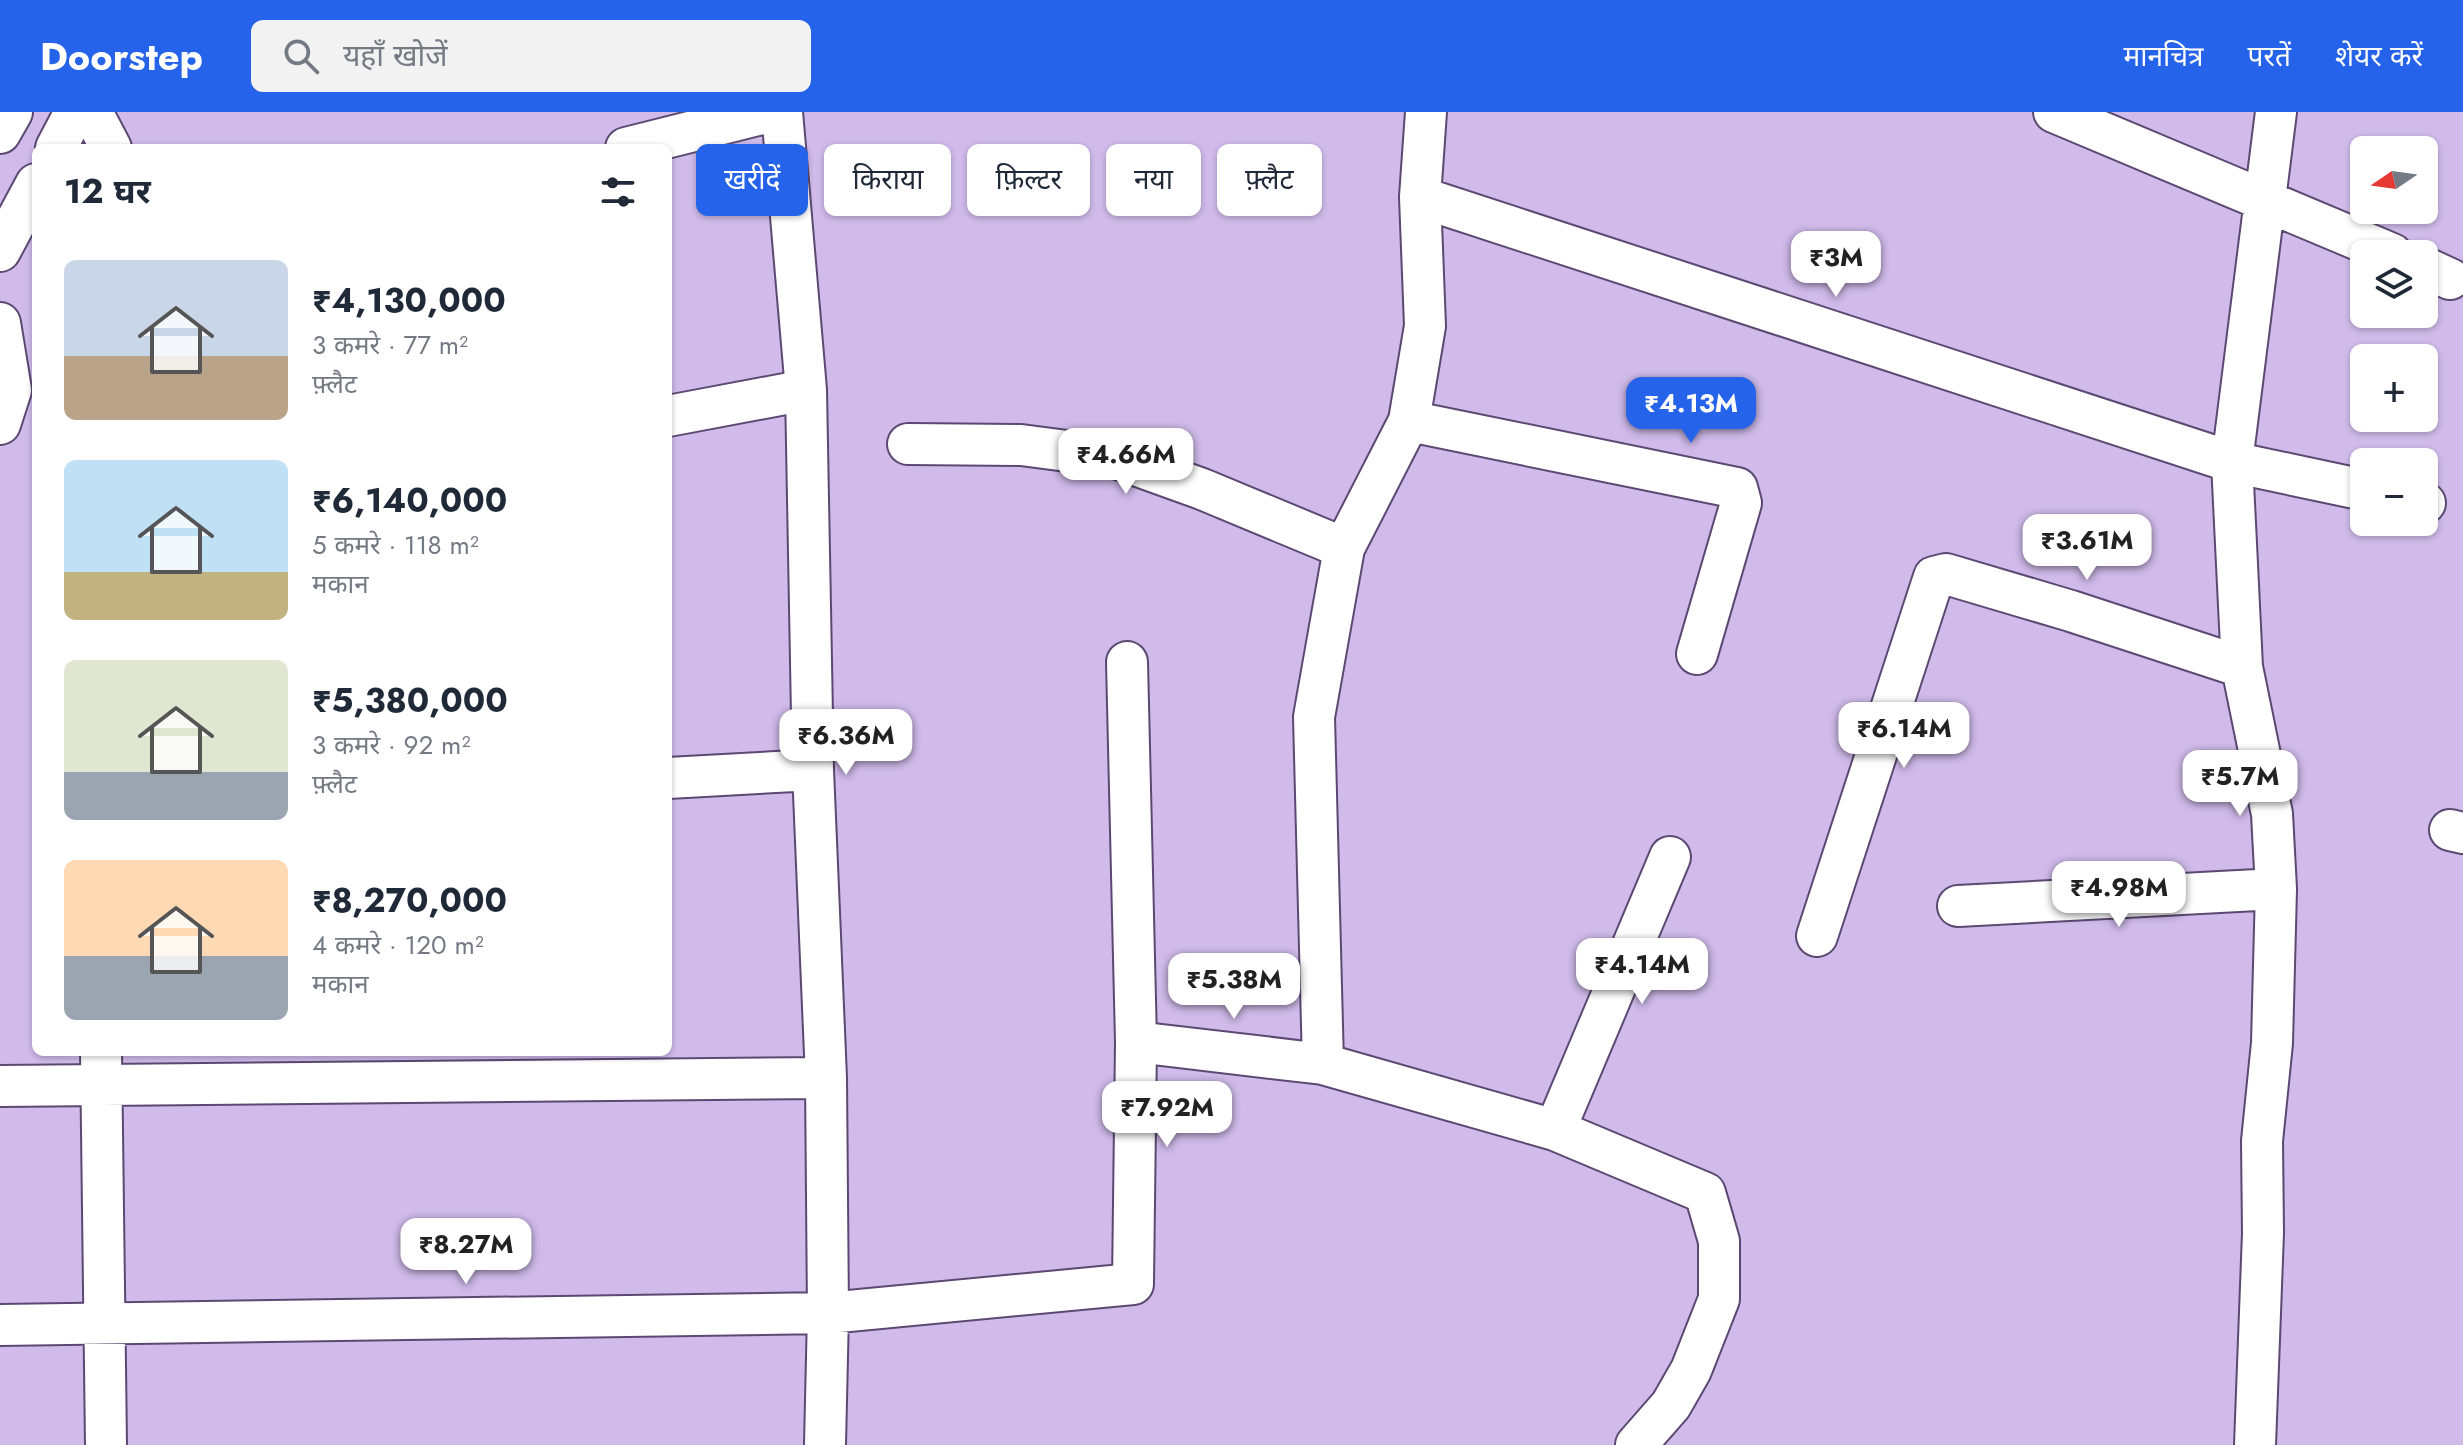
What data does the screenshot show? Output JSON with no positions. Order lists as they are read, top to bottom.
{
  "north": "left",
  "page": {
    "header": "Doorstep",
    "search": "यहाँ खोजें",
    "nav": ["मानचित्र", "परतें", "शेयर करें"],
    "map_buttons": ["+", "−"],
    "chip": [
      "खरीदें",
      "किराया",
      "फ़िल्टर",
      "नया",
      "फ़्लैट"
    ],
    "heading": "12 घर",
    "price": [
      "₹3M",
      "₹4.13M",
      "₹4.66M",
      "₹3.61M",
      "₹6.14M",
      "₹6.36M",
      "₹5.7M",
      "₹4.98M",
      "₹4.14M",
      "₹5.38M",
      "₹7.92M",
      "₹8.27M"
    ],
    "list": [
      {
        "name": "₹4,130,000",
        "note": "3 कमरे · 77 m² · फ़्लैट"
      },
      {
        "name": "₹6,140,000",
        "note": "5 कमरे · 118 m² · मकान"
      },
      {
        "name": "₹5,380,000",
        "note": "3 कमरे · 92 m² · फ़्लैट"
      },
      {
        "name": "₹8,270,000",
        "note": "4 कमरे · 120 m² · मकान"
      }
    ]
  }
}
